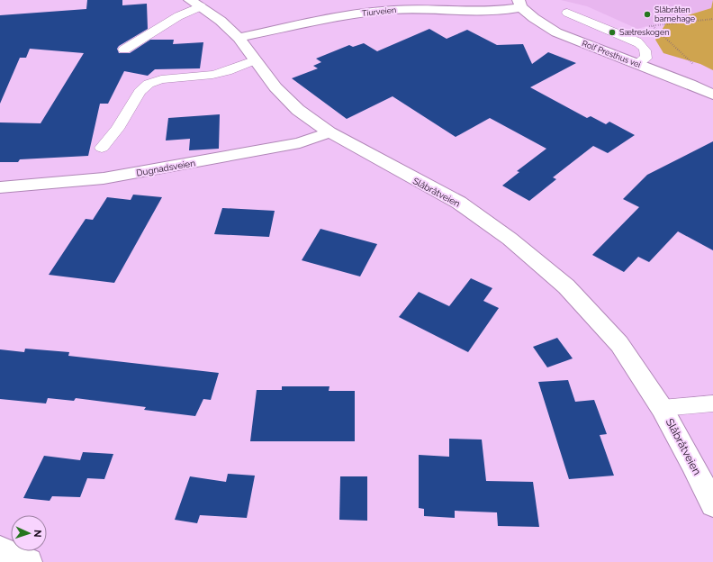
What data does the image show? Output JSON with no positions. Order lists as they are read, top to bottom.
{
  "streets": {
    "street": [
      "Tiurveien",
      "Rolf Presthus vei",
      "Dugnadsveien",
      "Slåbråtveien"
    ]
  },
  "crossings": [
    ["Tiurveien", "Rolf Presthus vei"],
    ["Tiurveien", "Slåbråtveien"],
    ["Dugnadsveien", "Slåbråtveien"]
  ],
  "places": ["Slåbråten barnehage", "Sætreskogen"],
  "north": "right"
}
